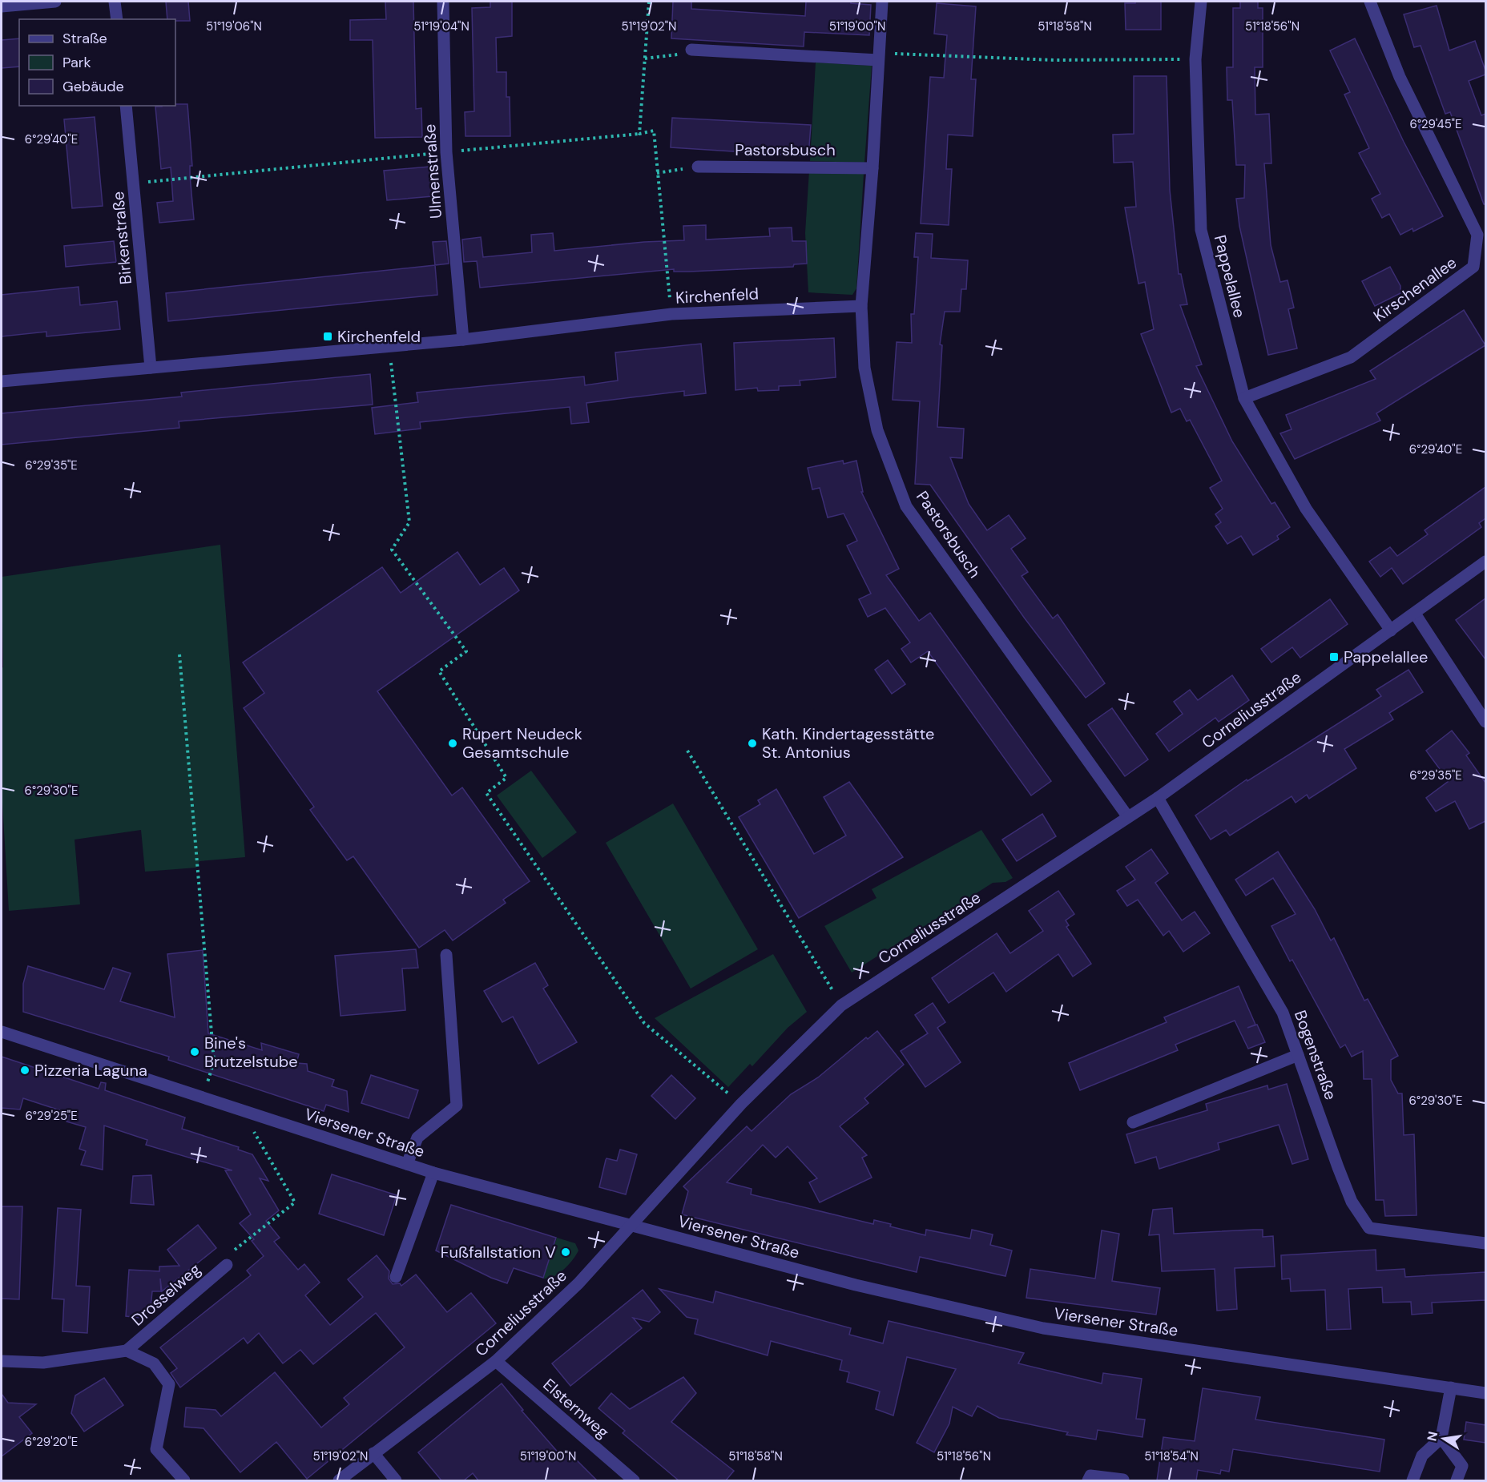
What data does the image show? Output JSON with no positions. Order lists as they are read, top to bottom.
{
  "streets": {
    "street": [
      "Pastorsbusch",
      "Ulmenstraße",
      "Birkenstraße",
      "Pappelallee",
      "Kirschenallee",
      "Kirchenfeld",
      "Corneliusstraße",
      "Bogenstraße",
      "Viersener Straße",
      "Drosselweg",
      "Elsternweg"
    ]
  },
  "crossings": [
    ["Pastorsbusch", "Kirchenfeld"],
    ["Pastorsbusch", "Corneliusstraße"],
    ["Ulmenstraße", "Kirchenfeld"],
    ["Birkenstraße", "Kirchenfeld"],
    ["Pappelallee", "Kirschenallee"],
    ["Pappelallee", "Corneliusstraße"],
    ["Corneliusstraße", "Bogenstraße"],
    ["Corneliusstraße", "Viersener Straße"],
    ["Corneliusstraße", "Elsternweg"]
  ],
  "places": {
    "transit": ["Kirchenfeld", "Pappelallee"],
    "other": [
      "Rupert Neudeck Gesamtschule",
      "Kath. Kindertagesstätte St. Antonius",
      "Bine's Brutzelstube",
      "Pizzeria Laguna",
      "Fußfallstation V"
    ]
  },
  "legend": ["Straße", "Park", "Gebäude"],
  "north": "left",
  "coordinates": [
    "51°19'06\"N",
    "51°19'04\"N",
    "51°19'02\"N",
    "51°19'00\"N",
    "51°18'58\"N",
    "51°18'56\"N",
    "6°29'45\"E",
    "6°29'40\"E",
    "6°29'35\"E",
    "6°29'30\"E",
    "6°29'25\"E",
    "6°29'20\"E",
    "51°18'54\"N"
  ]
}
